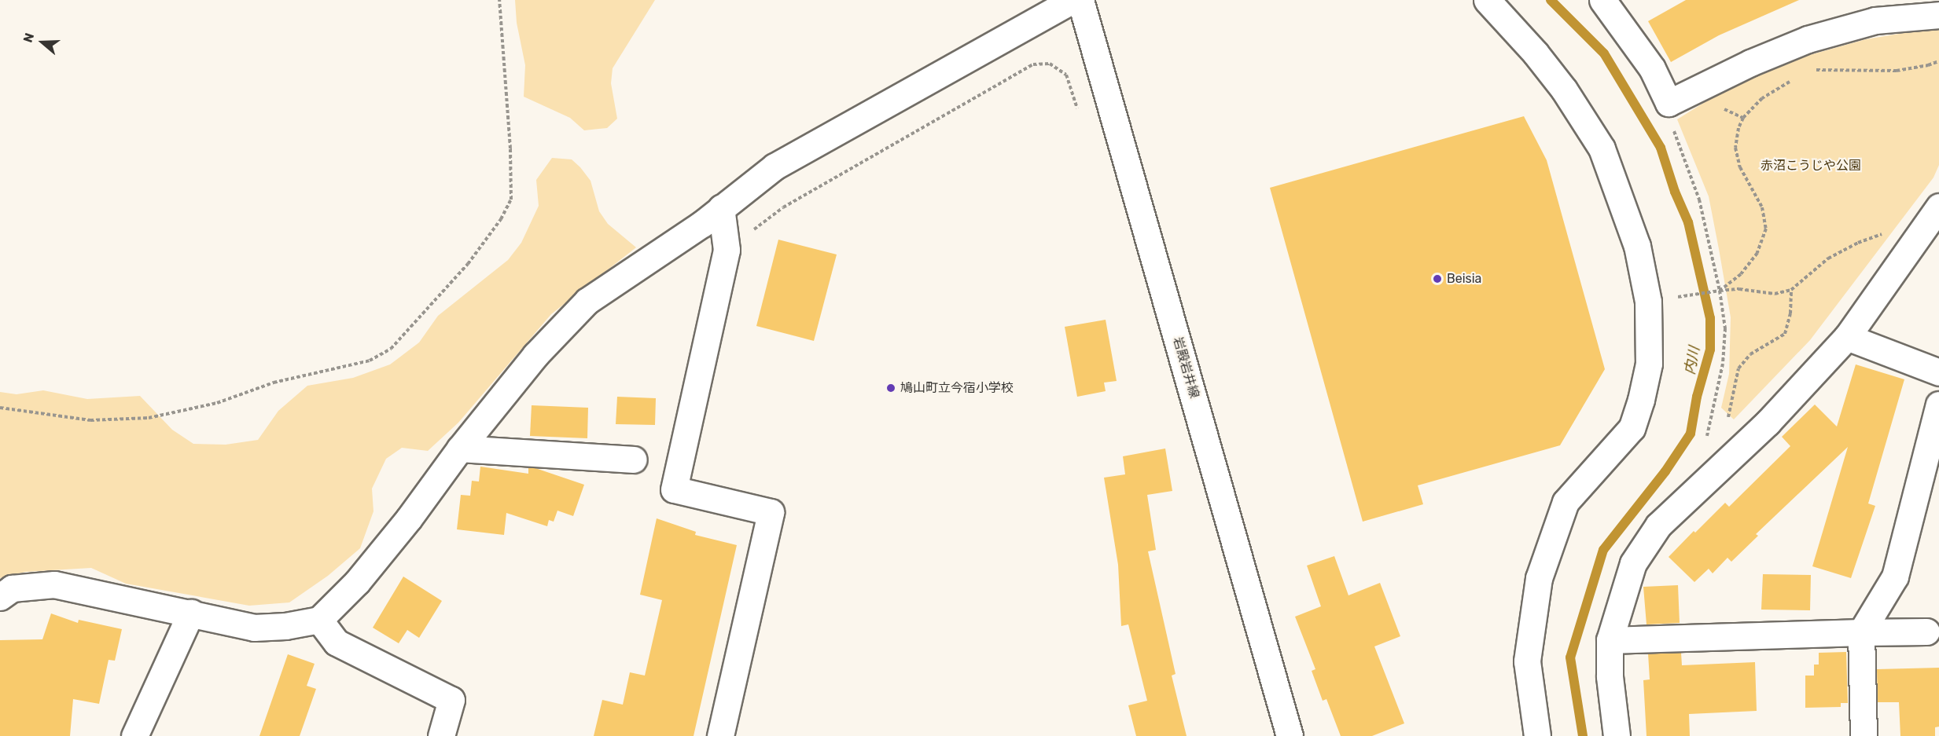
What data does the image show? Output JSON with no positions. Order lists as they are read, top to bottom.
{
  "streets": {
    "street": ["岩殿岩井線"]
  },
  "water": ["内川"],
  "parks": ["赤沼こうじや公園"],
  "places": ["Beisia", "鳩山町立今宿小学校"],
  "north": "left"
}
